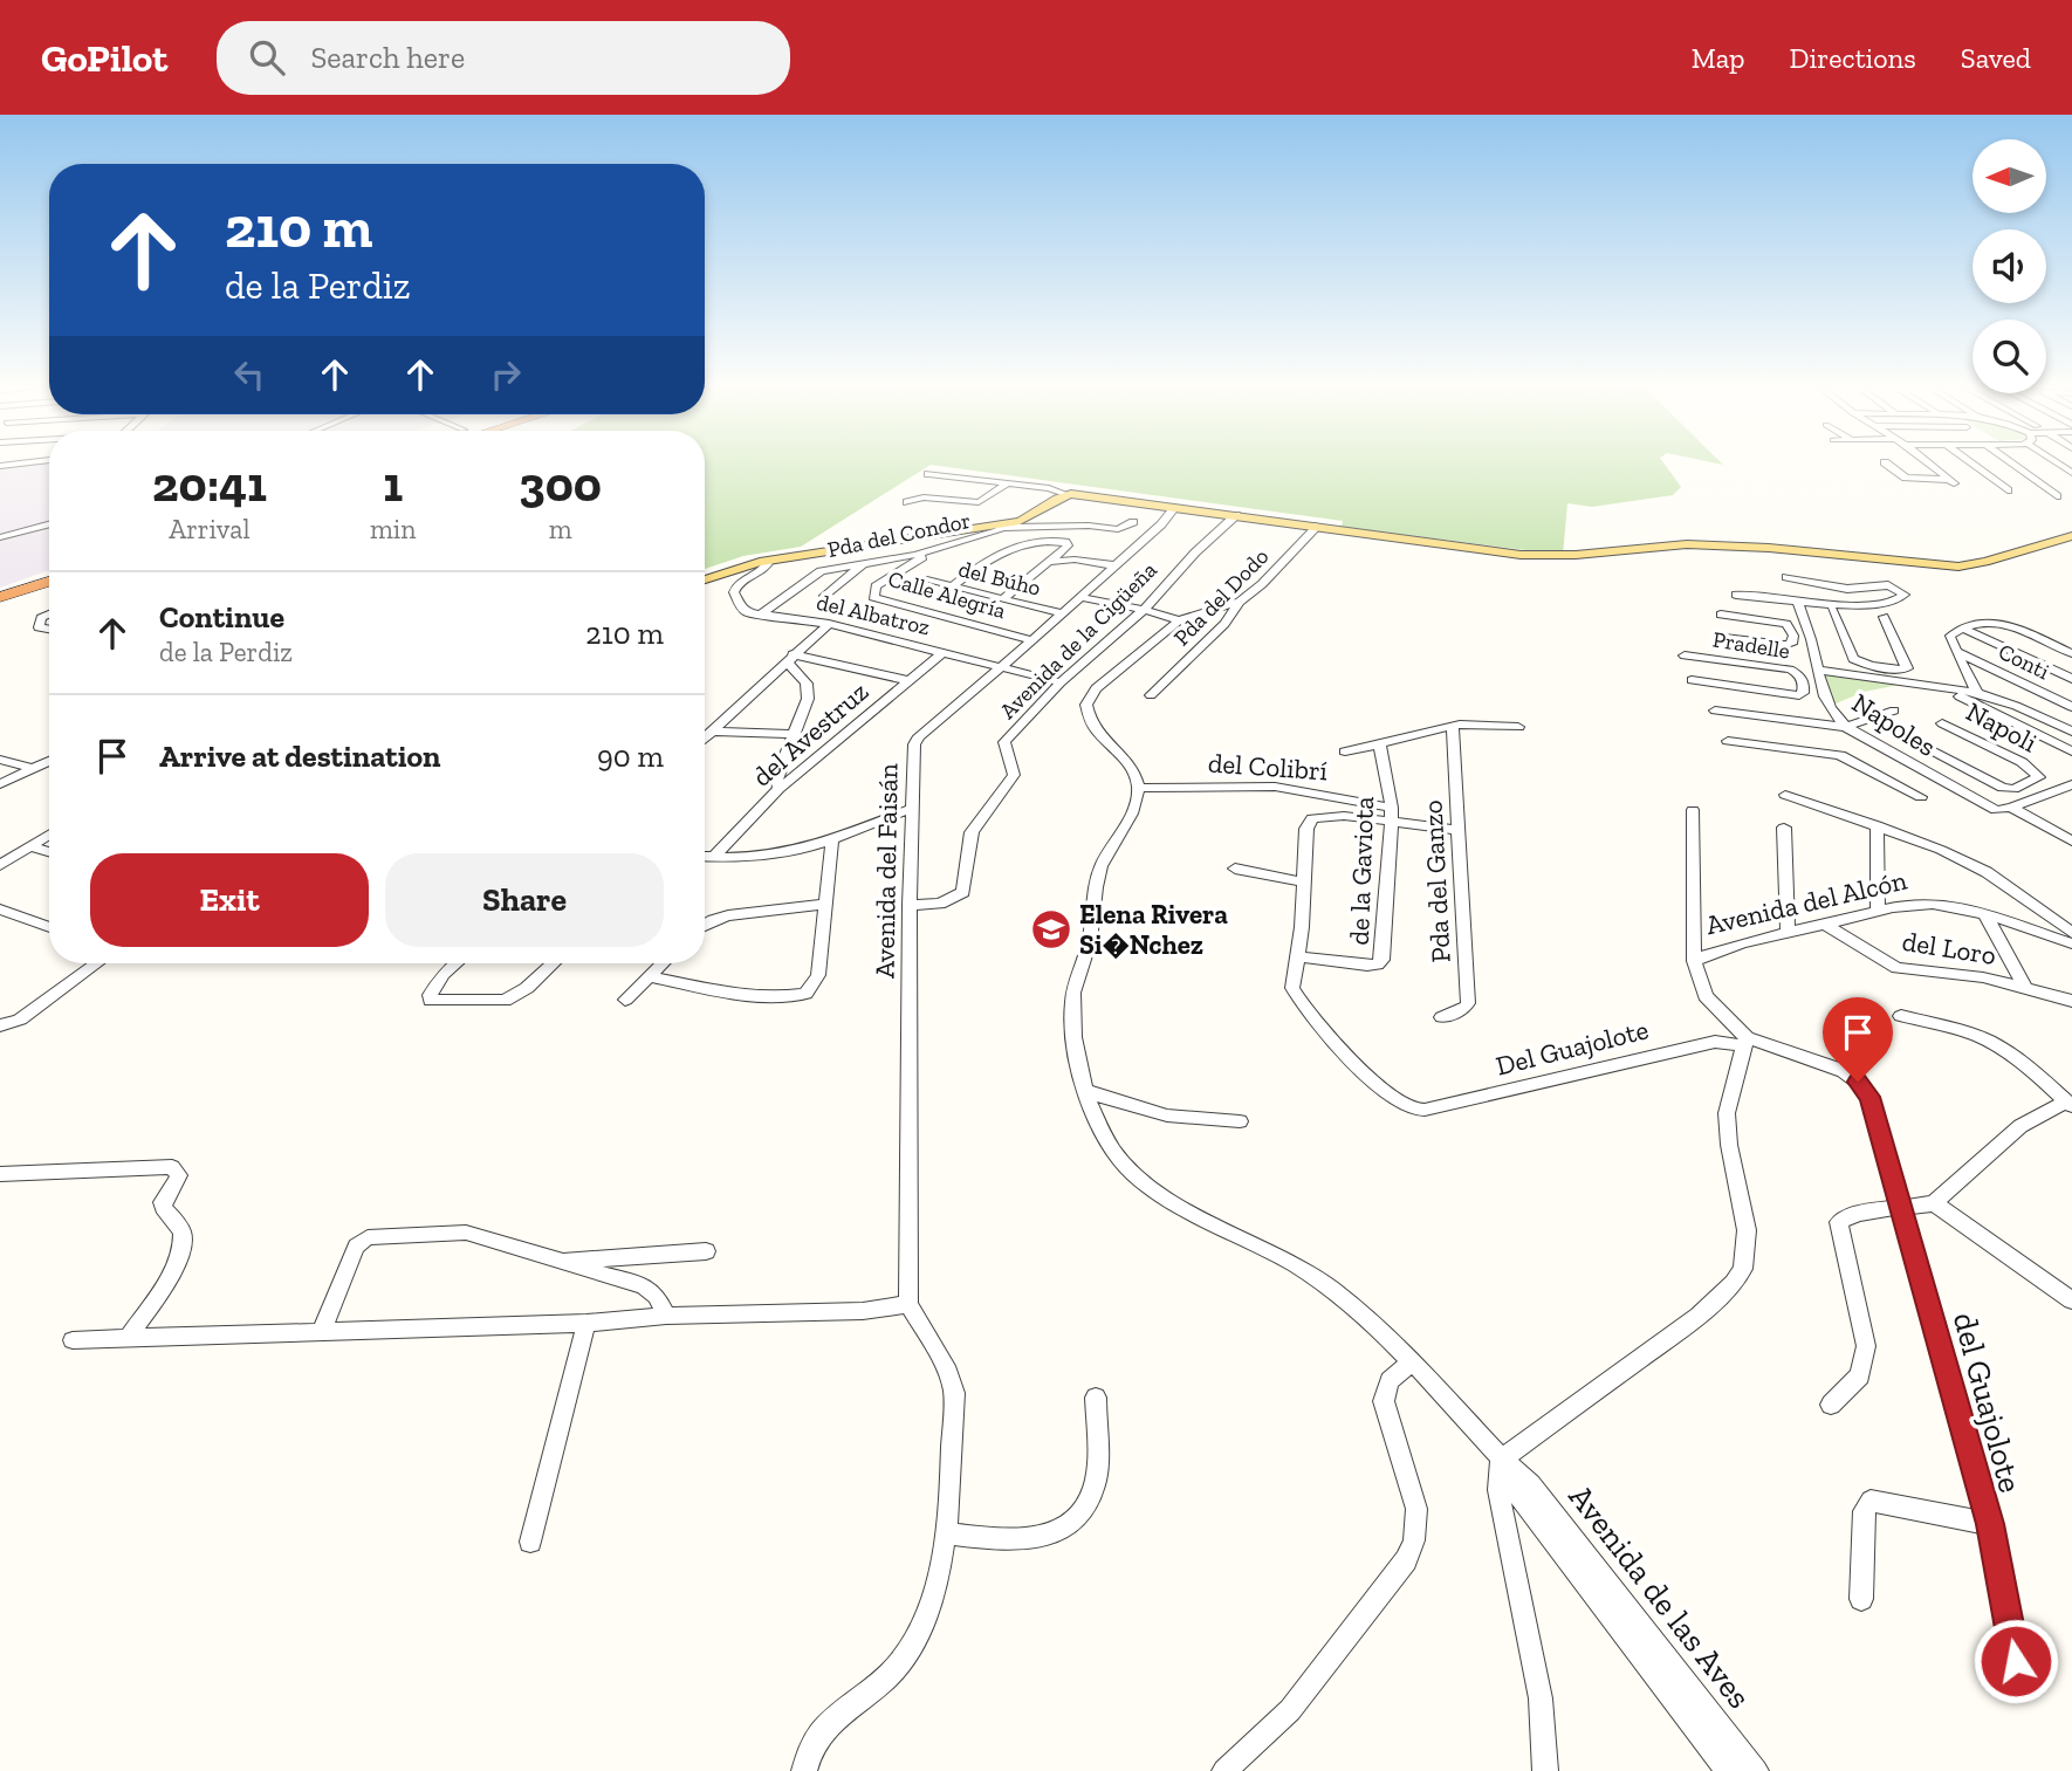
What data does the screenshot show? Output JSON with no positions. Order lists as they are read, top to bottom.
{
  "streets": {
    "street": [
      "Pda del Condor",
      "del Búho",
      "Calle Alegría",
      "Pda del Dodo",
      "del Albatroz",
      "Avenida de la Cigüeña",
      "Pradelle",
      "Conti",
      "Napoles",
      "Napoli",
      "del Avestruz",
      "del Colibrí",
      "Avenida del Faisán",
      "de la Gaviota",
      "Pda del Ganzo",
      "Avenida del Alcón",
      "del Loro",
      "Del Guajolote",
      "del Guajolote",
      "Avenida de las Aves"
    ]
  },
  "crossings": [
    ["Pda del Condor", "del Búho"],
    ["Pda del Condor", "Calle Alegría"],
    ["Pda del Condor", "del Albatroz"],
    ["del Búho", "Avenida del Faisán"],
    ["Calle Alegría", "Avenida del Faisán"],
    ["del Albatroz", "Avenida de la Cigüeña"],
    ["del Albatroz", "del Avestruz"],
    ["del Albatroz", "Avenida del Faisán"],
    ["Avenida de la Cigüeña", "Avenida del Faisán"],
    ["del Colibrí", "de la Gaviota"],
    ["del Colibrí", "Avenida de las Aves"],
    ["de la Gaviota", "Del Guajolote"],
    ["Avenida del Alcón", "del Loro"],
    ["Avenida del Alcón", "Del Guajolote"]
  ],
  "places": {
    "school or university": ["Elena Rivera Si�Nchez"]
  },
  "north": "left",
  "page": {
    "header": "GoPilot",
    "search": "Search here",
    "nav": ["Map", "Directions", "Saved"],
    "turn": ["210 m", "de la Perdiz"],
    "eta": [
      "20:41",
      "Arrival",
      "1",
      "min",
      "300",
      "m"
    ],
    "list": [
      {
        "name": "Continue",
        "note": "de la Perdiz",
        "value": "210 m"
      },
      {
        "name": "Arrive at destination",
        "value": "90 m"
      }
    ],
    "buttons": ["Exit", "Share"]
  }
}
